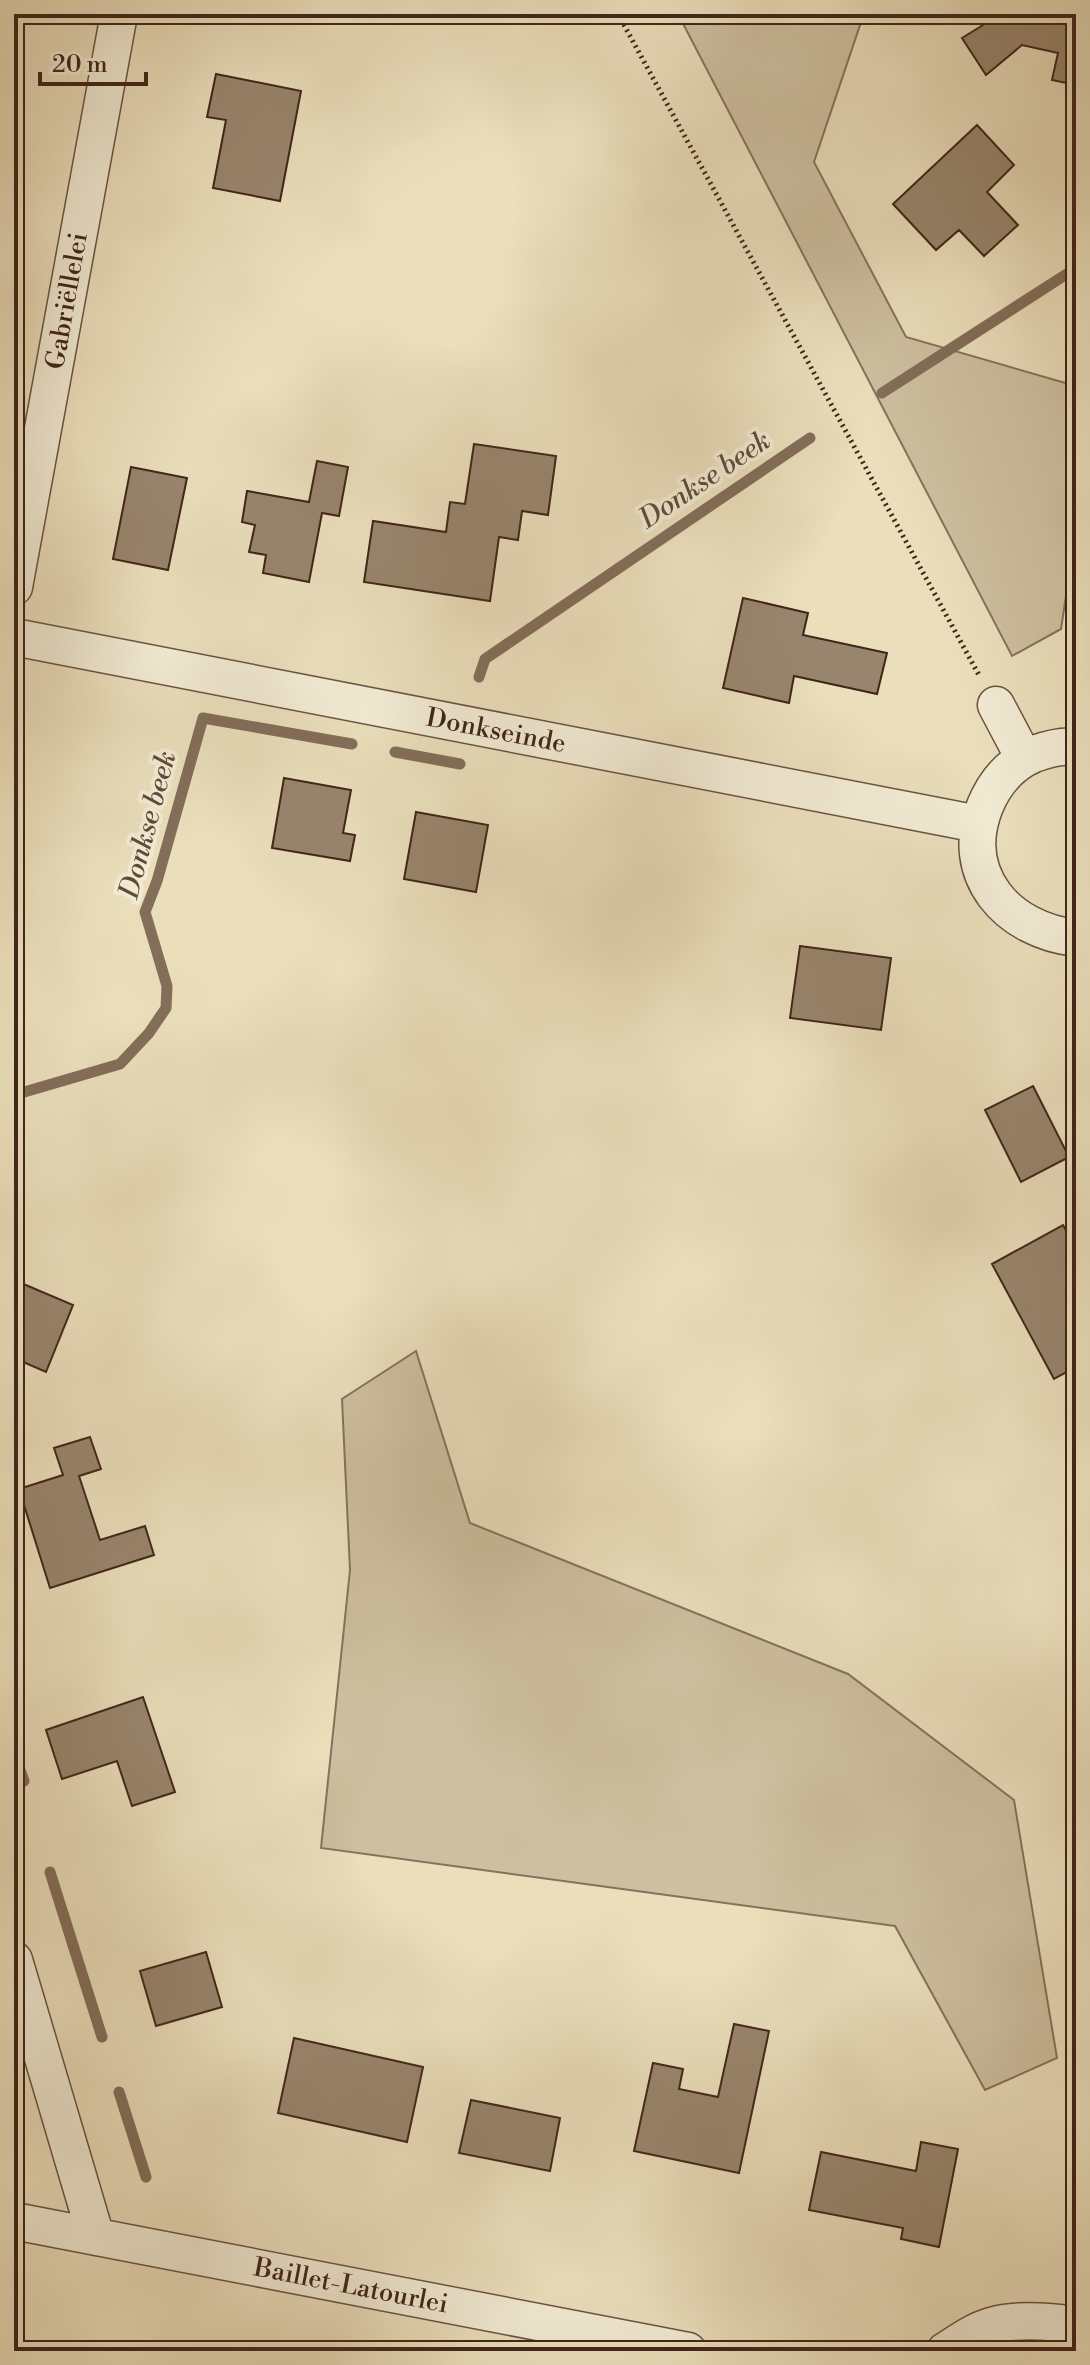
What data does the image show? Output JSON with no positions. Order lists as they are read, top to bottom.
{
  "streets": {
    "street": ["Gabriëllelei", "Donkseinde", "Baillet-Latourlei"]
  },
  "water": ["Donkse beek"],
  "scale_bar": "20 m"
}
